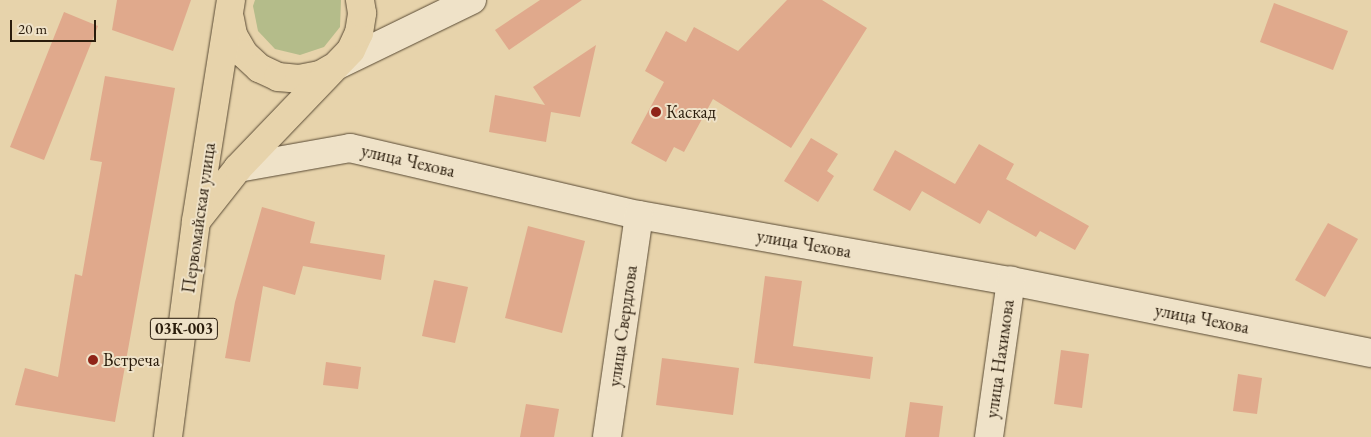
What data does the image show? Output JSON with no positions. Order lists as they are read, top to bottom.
{
  "streets": {
    "main road": ["Первомайская улица", "03К-003"],
    "street": ["улица Чехова", "улица Свердлова", "улица Нахимова"]
  },
  "crossings": [
    ["улица Чехова", "улица Свердлова"],
    ["улица Чехова", "улица Нахимова"]
  ],
  "places": ["Каскад", "Встреча"],
  "scale_bar": "20 m"
}
